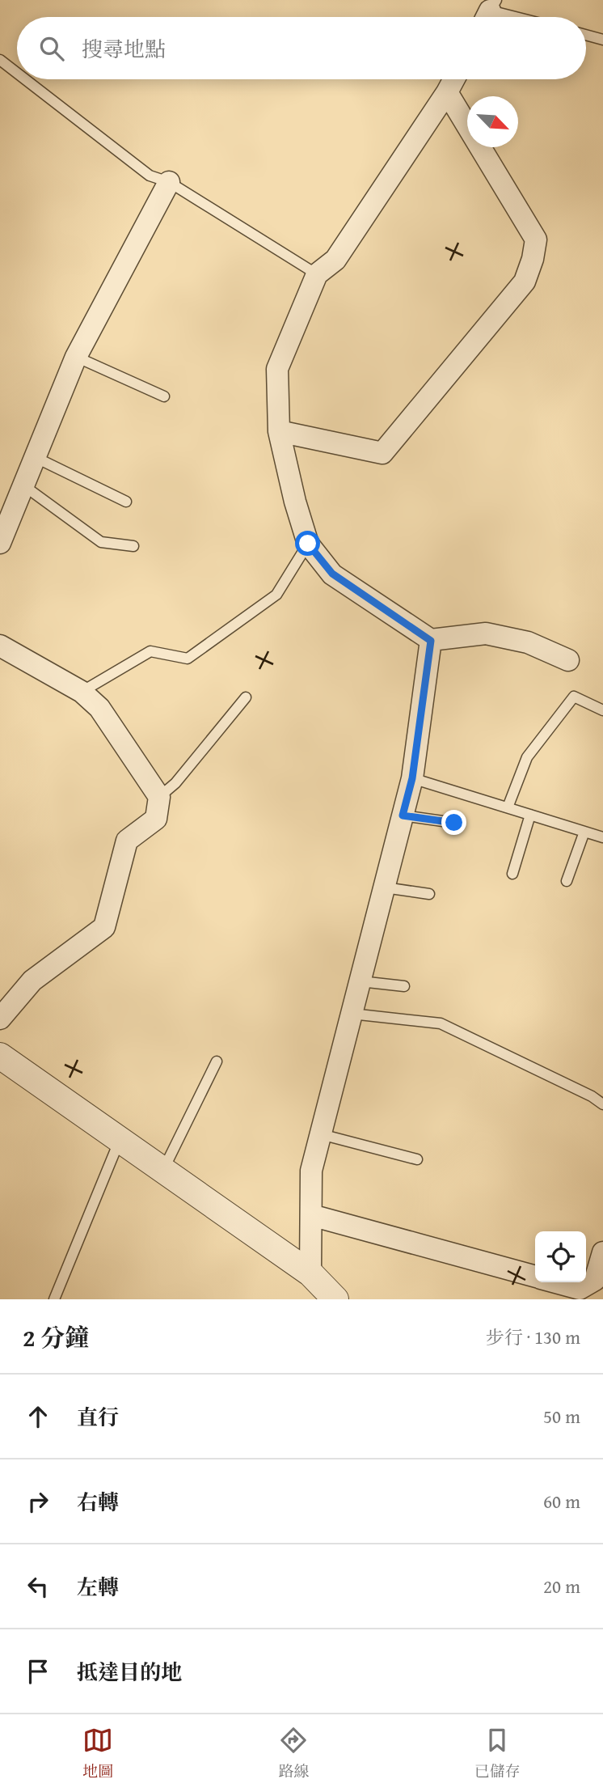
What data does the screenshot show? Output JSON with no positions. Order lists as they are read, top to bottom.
{
  "north": "bottom right",
  "page": {
    "search": "搜尋地點",
    "heading": ["2 分鐘", "步行 · 130 m"],
    "list": [
      ["直行", "50 m"],
      ["右轉", "60 m"],
      ["左轉", "20 m"],
      "抵達目的地"
    ],
    "nav": ["地圖", "路線", "已儲存"]
  }
}
